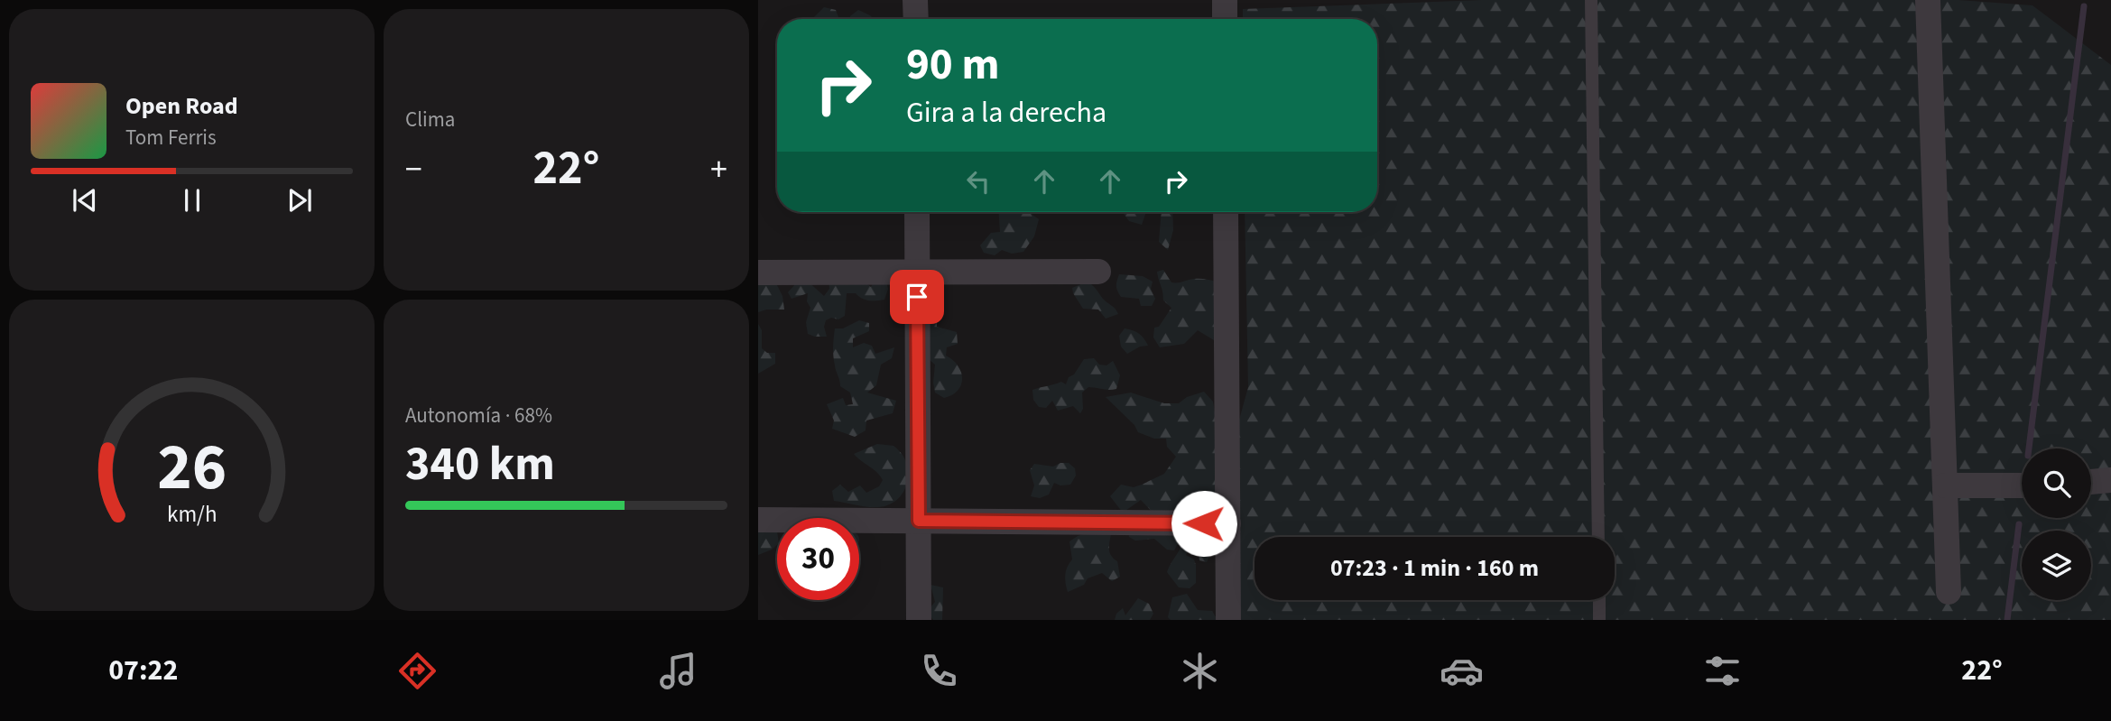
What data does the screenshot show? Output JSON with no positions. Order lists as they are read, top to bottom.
{
  "page": {
    "tile": [
      "Clima",
      ["Autonomía · 68%", "340 km"]
    ],
    "turn": ["90 m", "Gira a la derecha"],
    "song": ["Open Road", "Tom Ferris"],
    "heat": ["−", "22°", "+"],
    "limit": "30",
    "trip": "07:23 · 1 min · 160 m",
    "tabs": ["07:22", "22°"],
    "gauge": ["26", "km/h"]
  }
}
